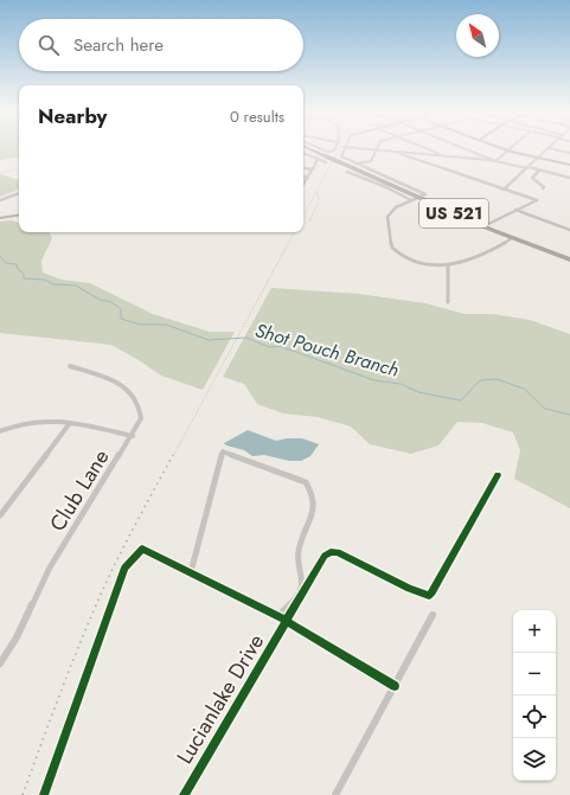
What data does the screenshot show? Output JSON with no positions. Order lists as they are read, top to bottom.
{
  "streets": {
    "highway": ["US 521"],
    "street": ["Club Lane", "Lucianlake Drive"]
  },
  "water": ["Shot Pouch Branch"],
  "north": "top left",
  "page": {
    "search": "Search here",
    "heading": ["Nearby", "0 results"],
    "map_buttons": ["+", "−"]
  }
}
